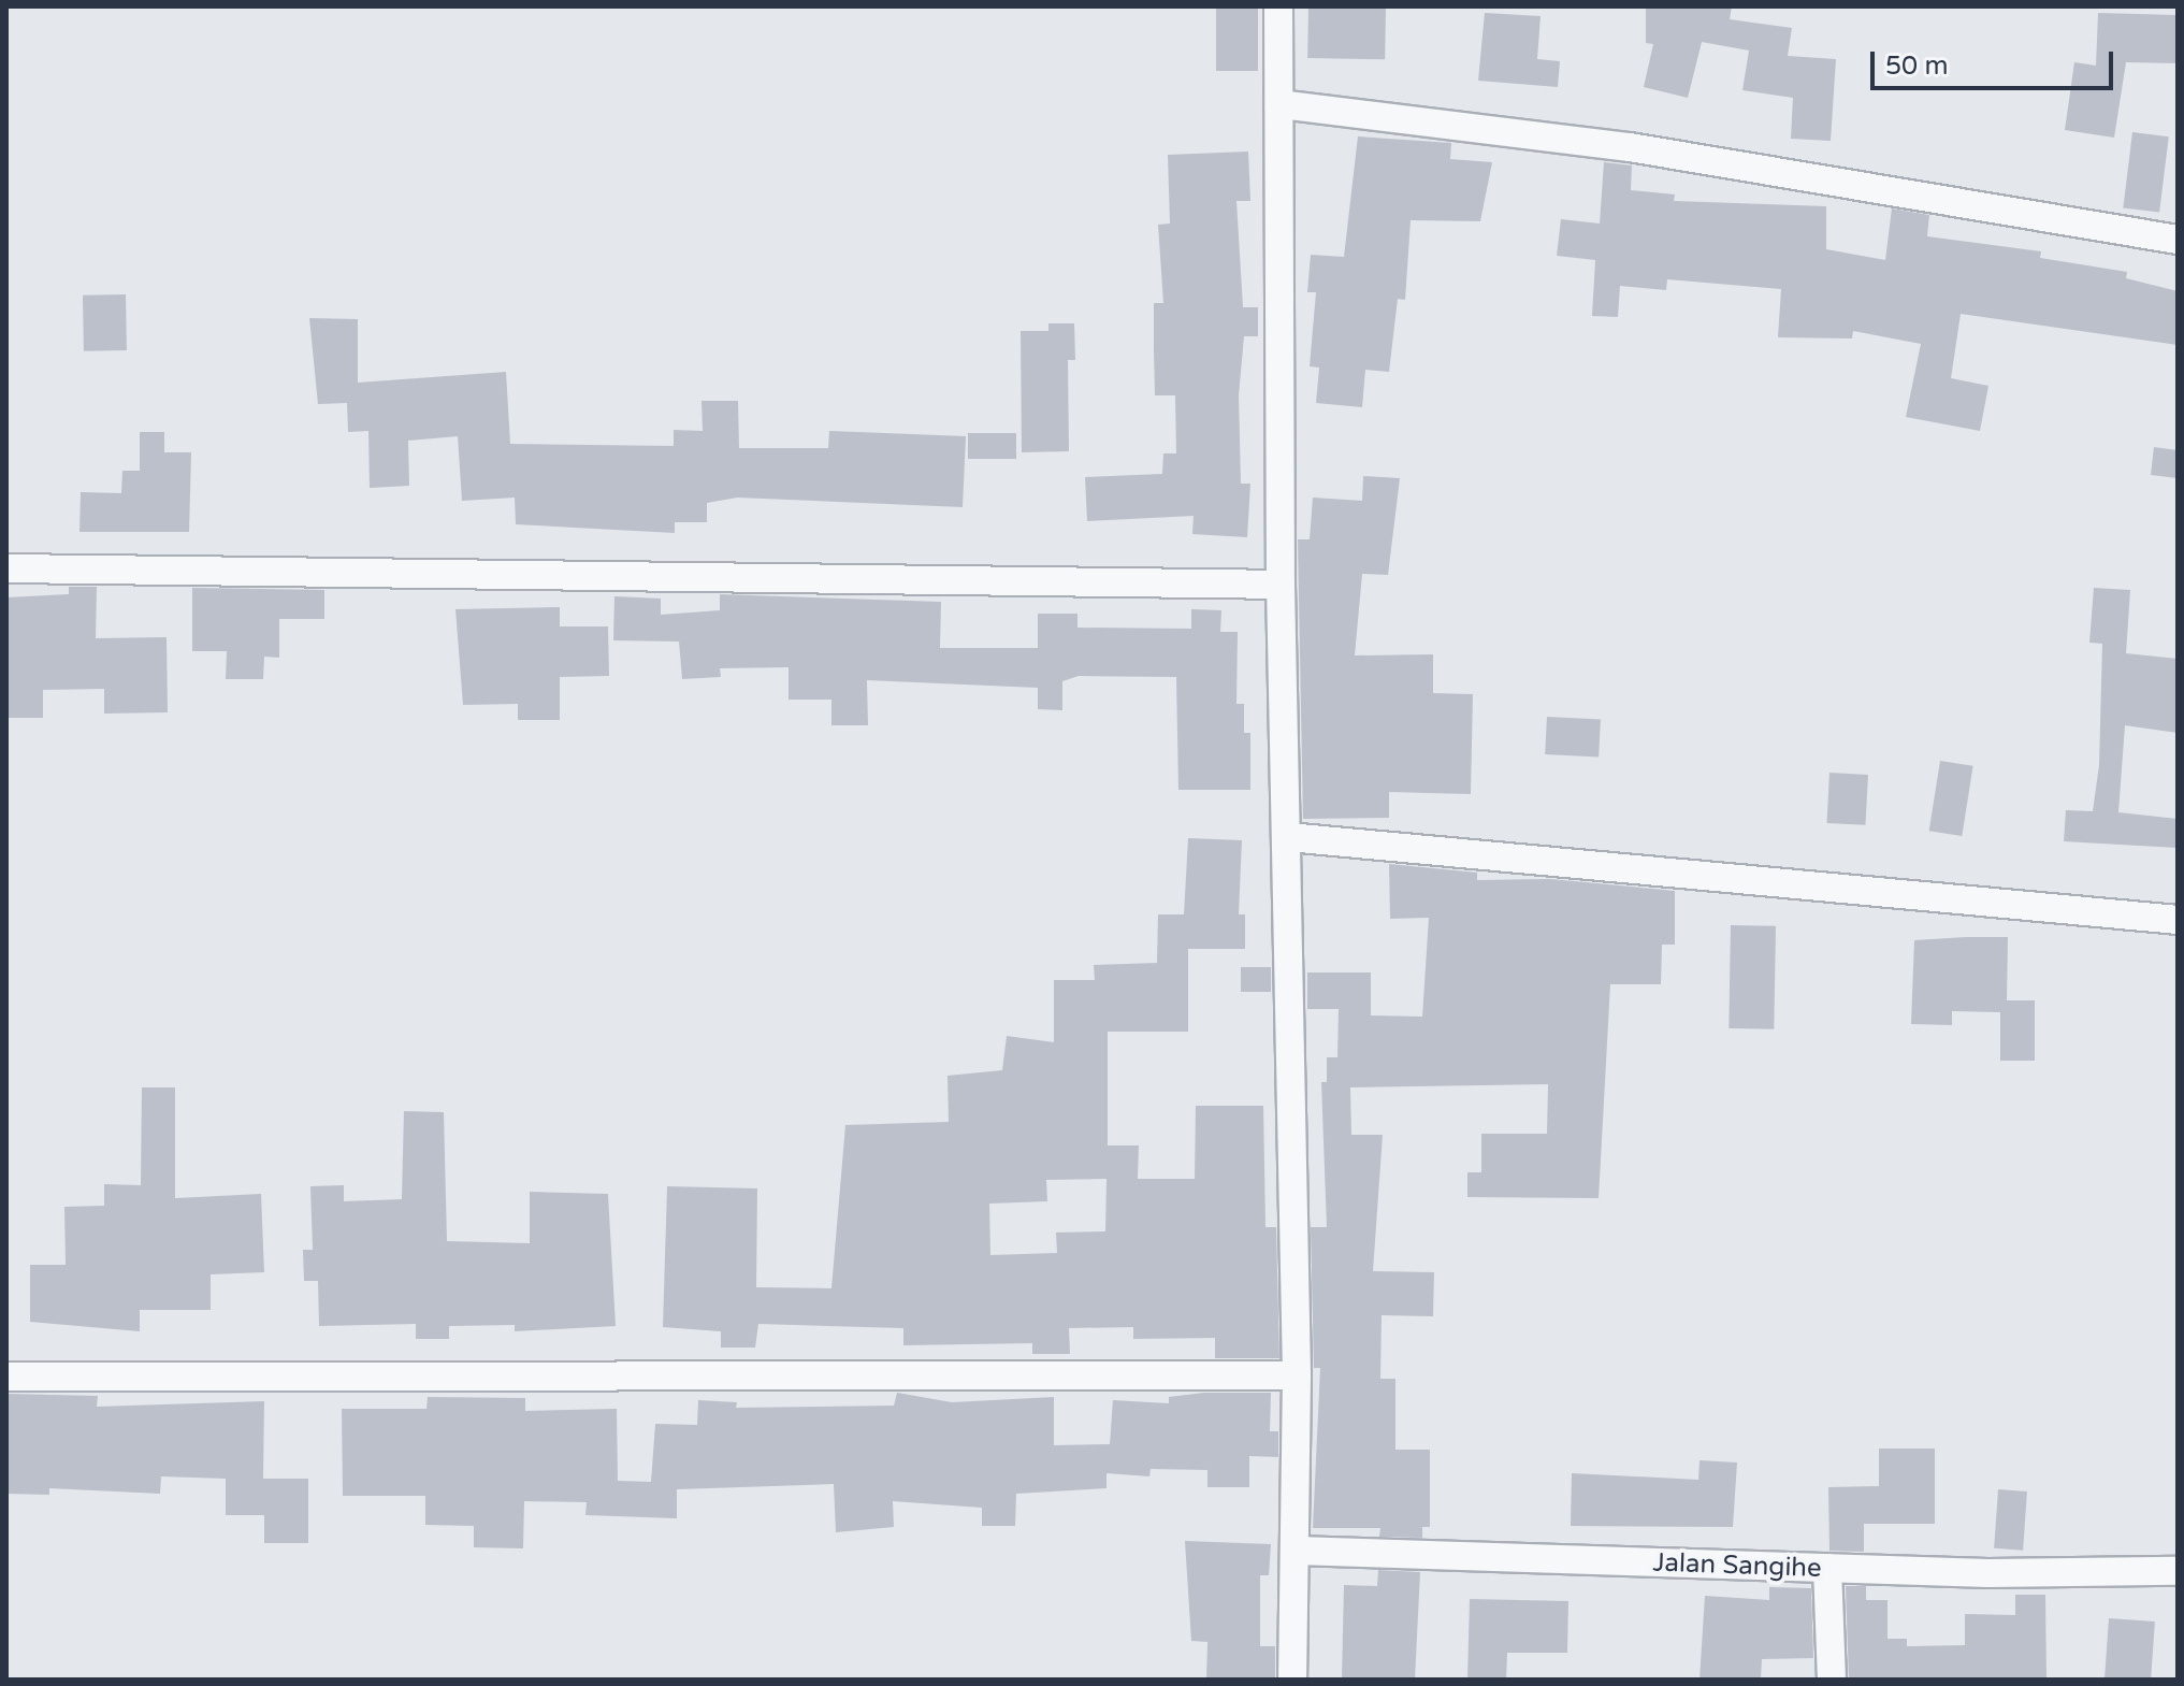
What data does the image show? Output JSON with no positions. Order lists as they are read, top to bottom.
{
  "streets": {
    "street": ["Jalan Sangihe"]
  },
  "scale_bar": "50 m"
}
